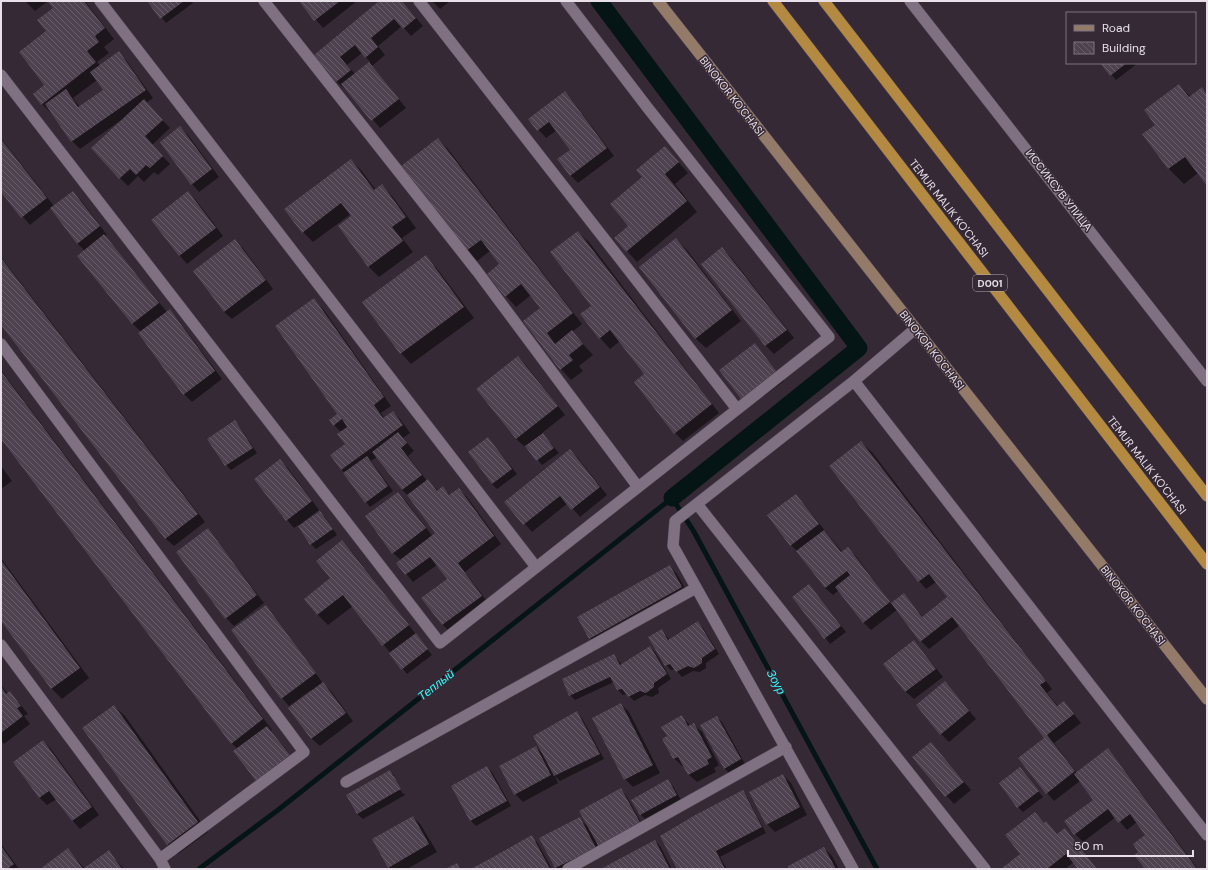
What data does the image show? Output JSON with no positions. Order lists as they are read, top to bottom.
{
  "streets": {
    "highway": ["TEMUR MALIK KO'CHASI", "D001"],
    "main road": ["BINOKOR KO'CHASI"],
    "street": ["ИССИКСУВ УЛИЦА"]
  },
  "water": ["Зоур", "Теплый"],
  "legend": ["Road", "Building"],
  "scale_bar": "50 m"
}
